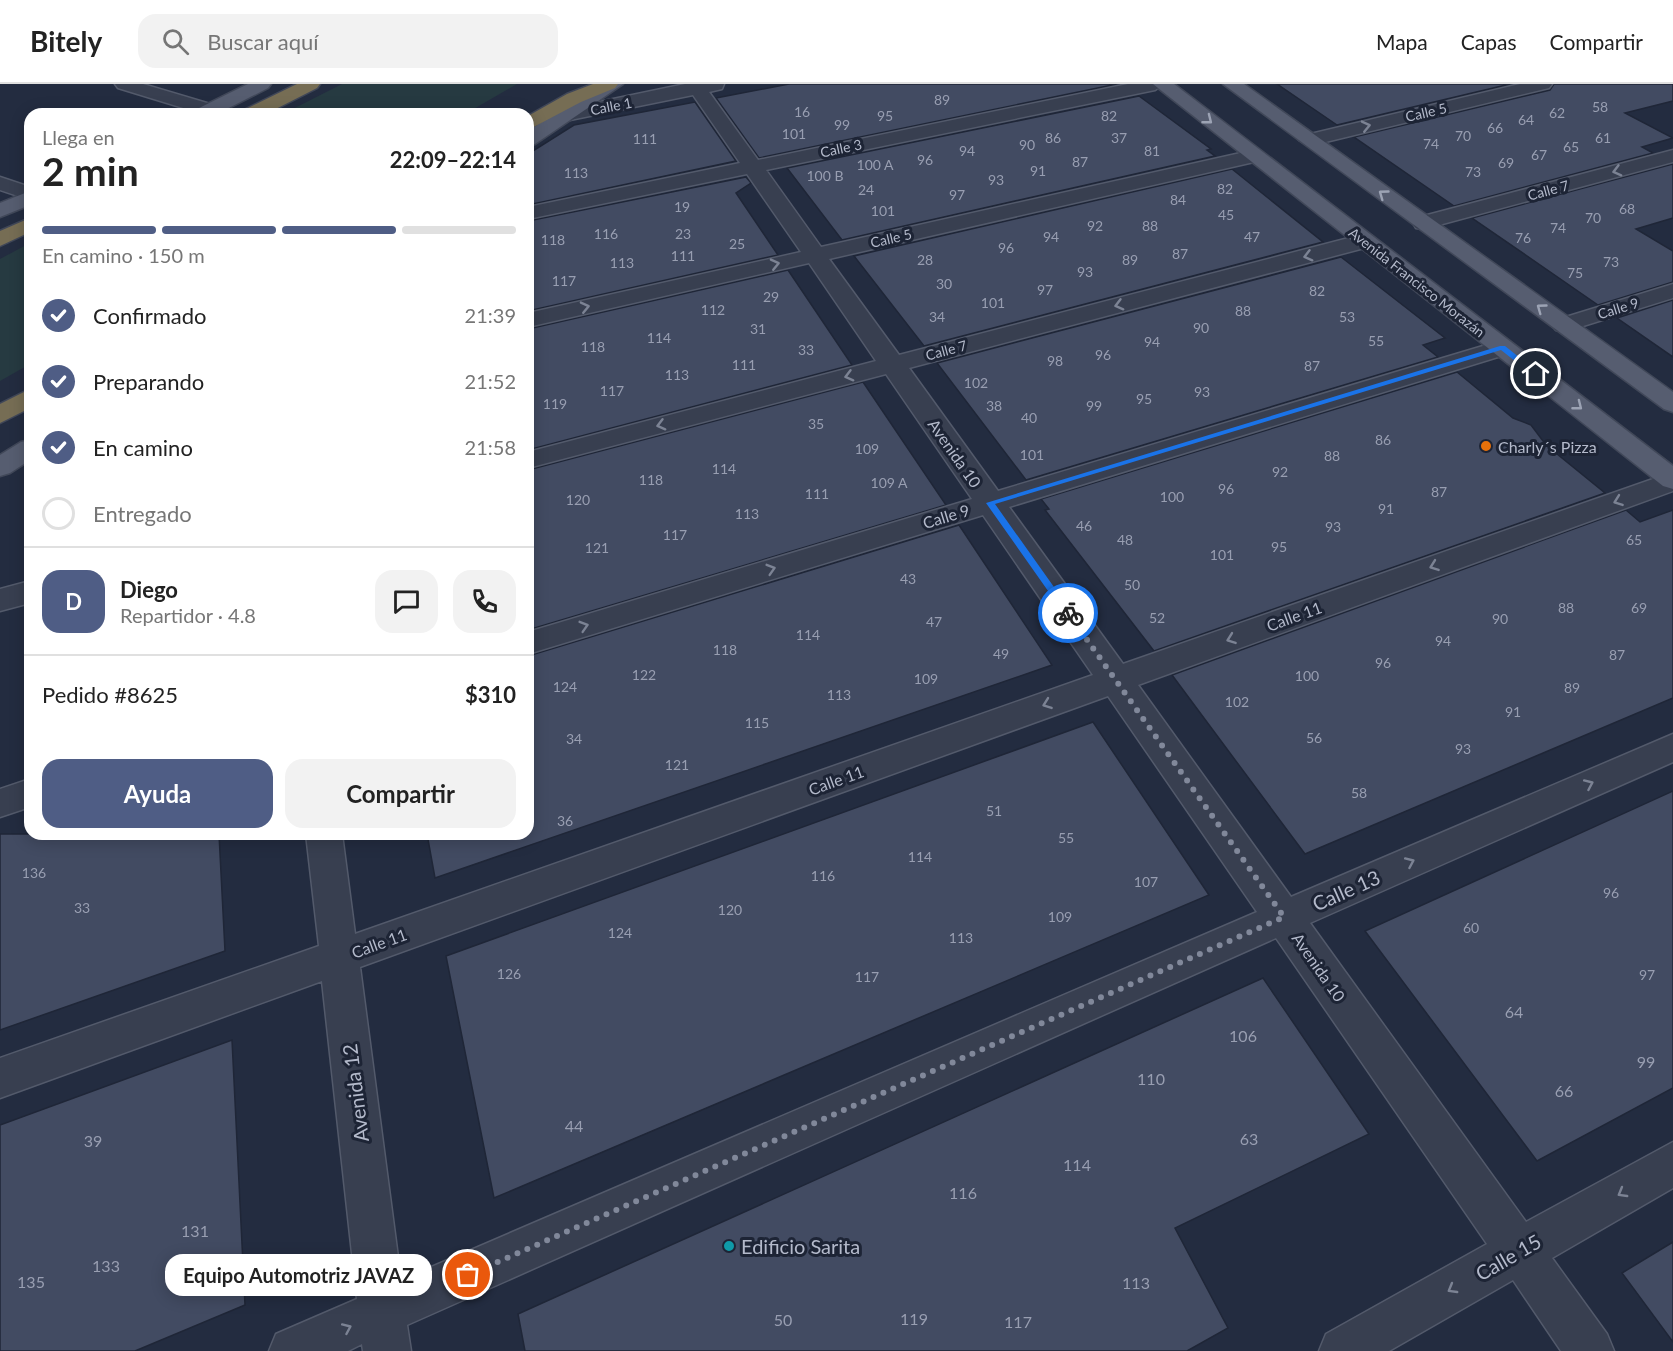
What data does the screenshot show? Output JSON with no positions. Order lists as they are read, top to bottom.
{
  "streets": {
    "main road": ["Avenida Francisco Morazán"],
    "street": [
      "Calle 1",
      "Calle 5",
      "Calle 3",
      "Calle 7",
      "Calle 9",
      "Avenida 10",
      "Calle 11",
      "Calle 13",
      "Avenida 12",
      "Calle 15"
    ]
  },
  "crossings": [
    ["Calle 1", "Avenida 10"],
    ["Calle 5", "Avenida Francisco Morazán"],
    ["Calle 5", "Avenida 10"],
    ["Calle 3", "Avenida 10"],
    ["Calle 7", "Avenida Francisco Morazán"],
    ["Calle 7", "Avenida 10"],
    ["Avenida Francisco Morazán", "Calle 9"],
    ["Avenida Francisco Morazán", "Calle 11"],
    ["Calle 9", "Avenida 10"],
    ["Avenida 10", "Calle 11"],
    ["Avenida 10", "Calle 13"],
    ["Avenida 10", "Calle 15"],
    ["Calle 11", "Avenida 12"],
    ["Calle 13", "Avenida 12"]
  ],
  "one_way": [
    "Calle 5",
    "Calle 7",
    "Calle 9",
    "Calle 11",
    "Calle 15"
  ],
  "places": ["Charly´s Pizza", "Edificio Sarita", "Equipo Automotriz JAVAZ"],
  "house_numbers": [
    "89",
    "58",
    "16",
    "62",
    "95",
    "82",
    "64",
    "99",
    "66",
    "101",
    "70",
    "86",
    "37",
    "61",
    "111",
    "74",
    "90",
    "65",
    "94",
    "81",
    "67",
    "96",
    "87",
    "69",
    "100 A",
    "91",
    "73",
    "113",
    "100 B",
    "93",
    "82",
    "24",
    "97",
    "84",
    "19",
    "68",
    "101",
    "45",
    "70",
    "92",
    "88",
    "74",
    "116",
    "23",
    "94",
    "47",
    "76",
    "118",
    "25",
    "96",
    "87",
    "111",
    "28",
    "89",
    "73",
    "113",
    "93",
    "75",
    "117",
    "30",
    "97",
    "82",
    "29",
    "101",
    "112",
    "88",
    "34",
    "53",
    "90",
    "31",
    "114",
    "55",
    "94",
    "118",
    "33",
    "96",
    "98",
    "111",
    "87",
    "113",
    "102",
    "117",
    "93",
    "95",
    "119",
    "38",
    "99",
    "40",
    "35",
    "86",
    "109",
    "101",
    "88",
    "114",
    "92",
    "118",
    "109 A",
    "96",
    "87",
    "111",
    "100",
    "120",
    "91",
    "113",
    "46",
    "93",
    "117",
    "48",
    "65",
    "95",
    "121",
    "101",
    "43",
    "50",
    "88",
    "69",
    "52",
    "90",
    "47",
    "114",
    "94",
    "118",
    "49",
    "87",
    "96",
    "122",
    "100",
    "109",
    "124",
    "89",
    "113",
    "102",
    "91",
    "115",
    "56",
    "34",
    "93",
    "121",
    "58",
    "51",
    "36",
    "55",
    "114",
    "136",
    "116",
    "107",
    "96",
    "33",
    "120",
    "109",
    "60",
    "124",
    "113",
    "126",
    "97",
    "117",
    "64",
    "106",
    "99",
    "110",
    "66",
    "44",
    "63",
    "39",
    "114",
    "116",
    "131",
    "133",
    "135",
    "113",
    "119",
    "50",
    "117"
  ],
  "page": {
    "header": "Bitely",
    "search": "Buscar aquí",
    "nav": ["Mapa", "Capas", "Compartir"],
    "heading": ["2 min", "Llega en", "22:09–22:14"],
    "panel": [
      "Diego",
      "Repartidor · 4.8",
      "Pedido #8625",
      "$310"
    ],
    "bar": "En camino · 150 m",
    "list": [
      ["Confirmado", "21:39"],
      ["Preparando", "21:52"],
      ["En camino", "21:58"],
      "Entregado"
    ],
    "round": "D",
    "buttons": ["Ayuda", "Compartir"],
    "bubble": "Equipo Automotriz JAVAZ"
  }
}
